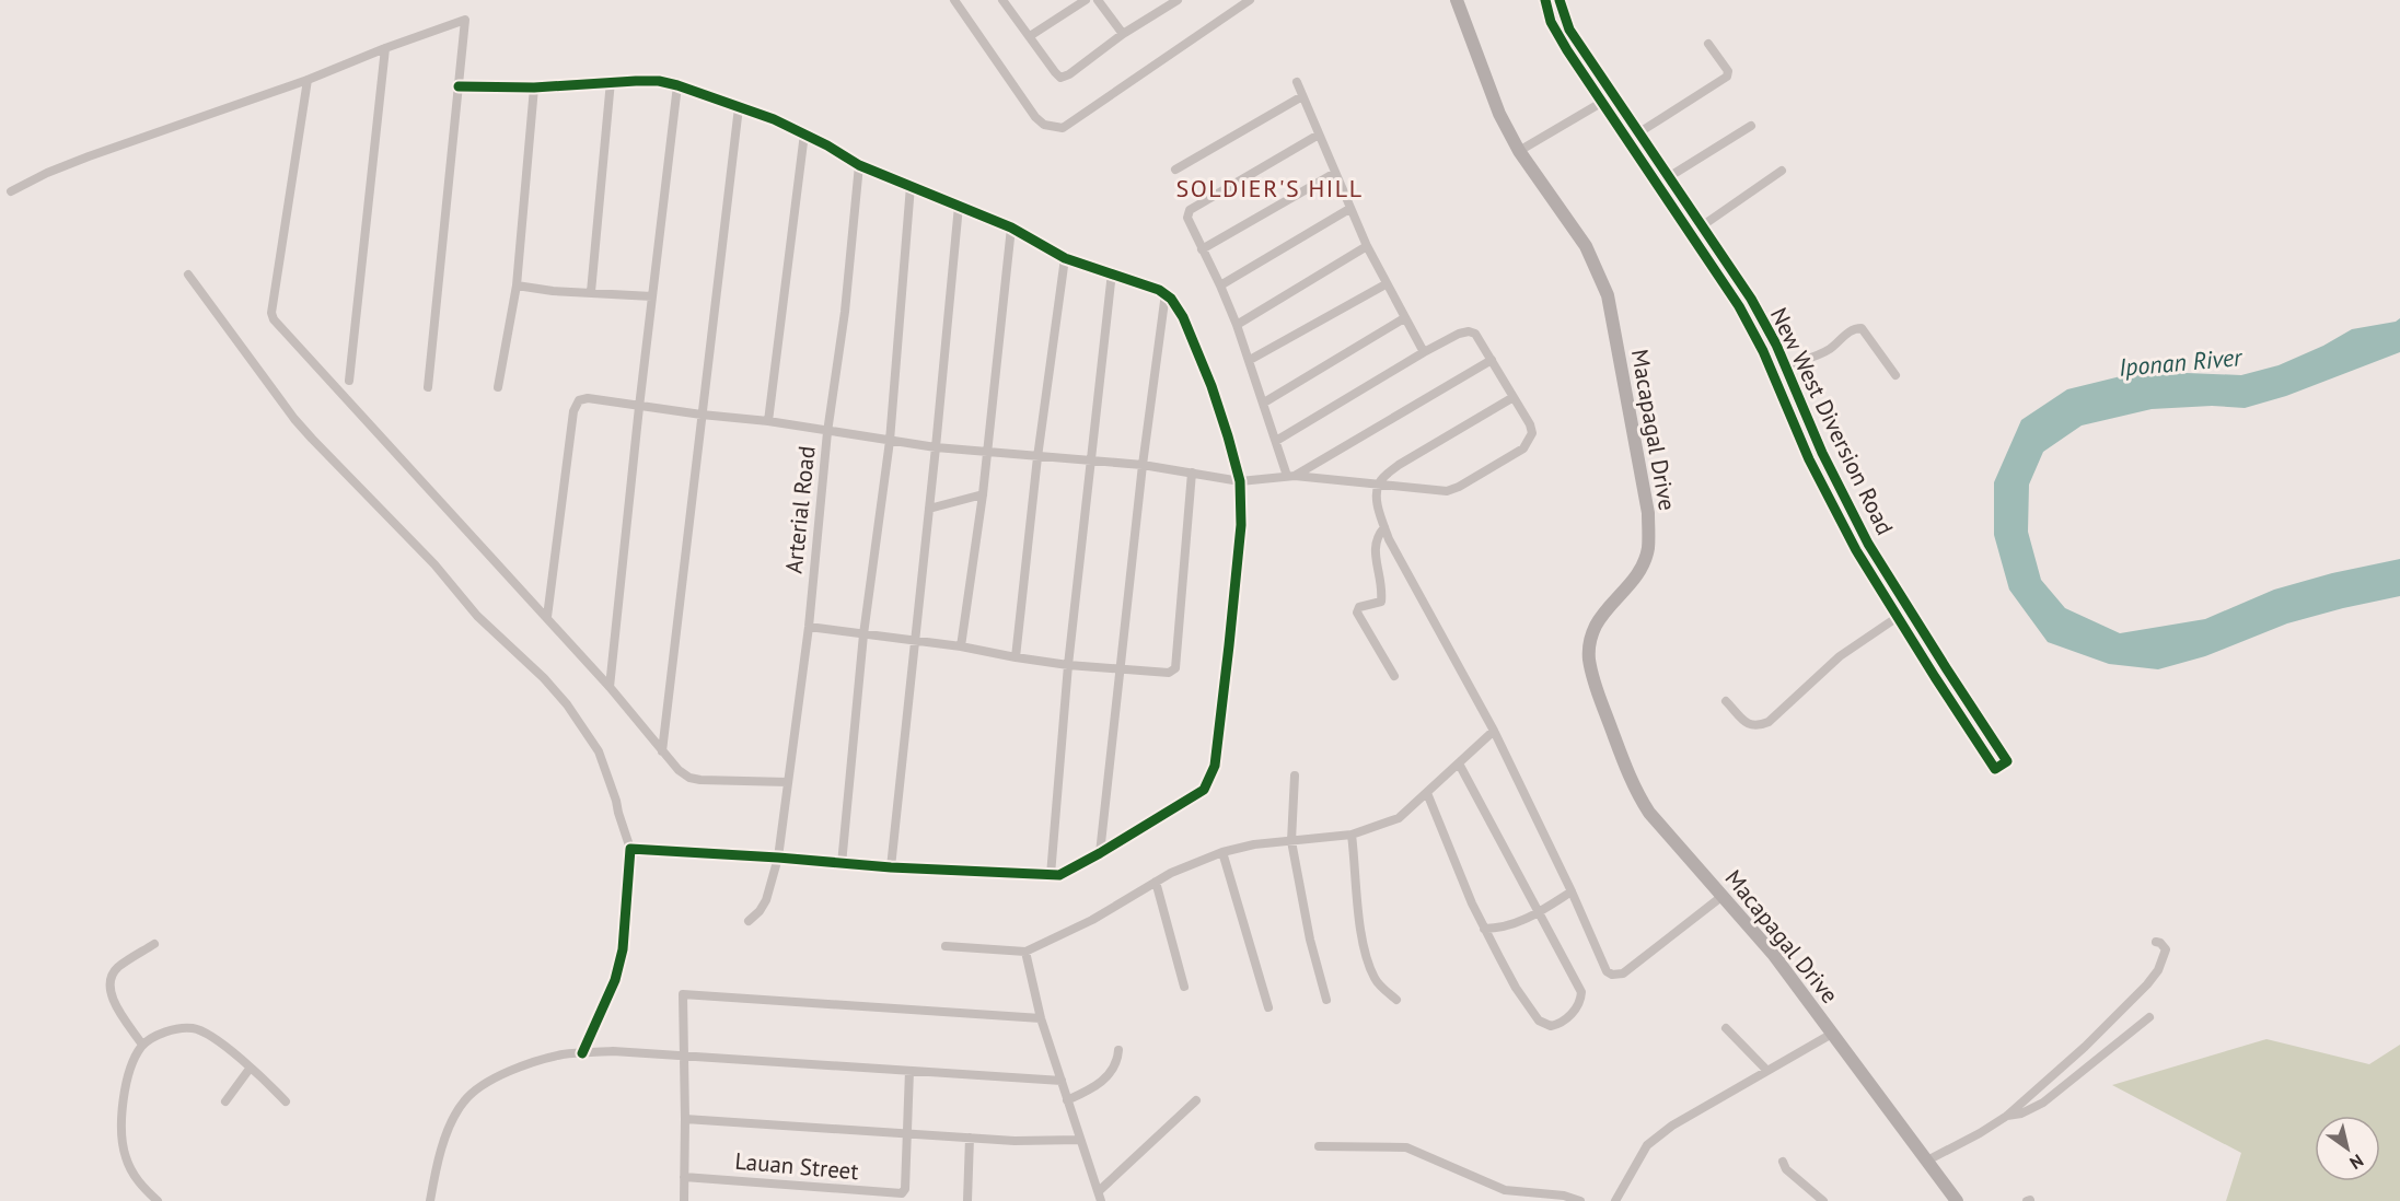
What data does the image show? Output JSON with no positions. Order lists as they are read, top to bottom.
{
  "streets": {
    "street": [
      "New West Diversion Road",
      "Macapagal Drive",
      "Arterial Road",
      "Lauan Street"
    ]
  },
  "districts": ["SOLDIER'S HILL"],
  "water": ["Iponan River"],
  "north": "bottom right"
}
